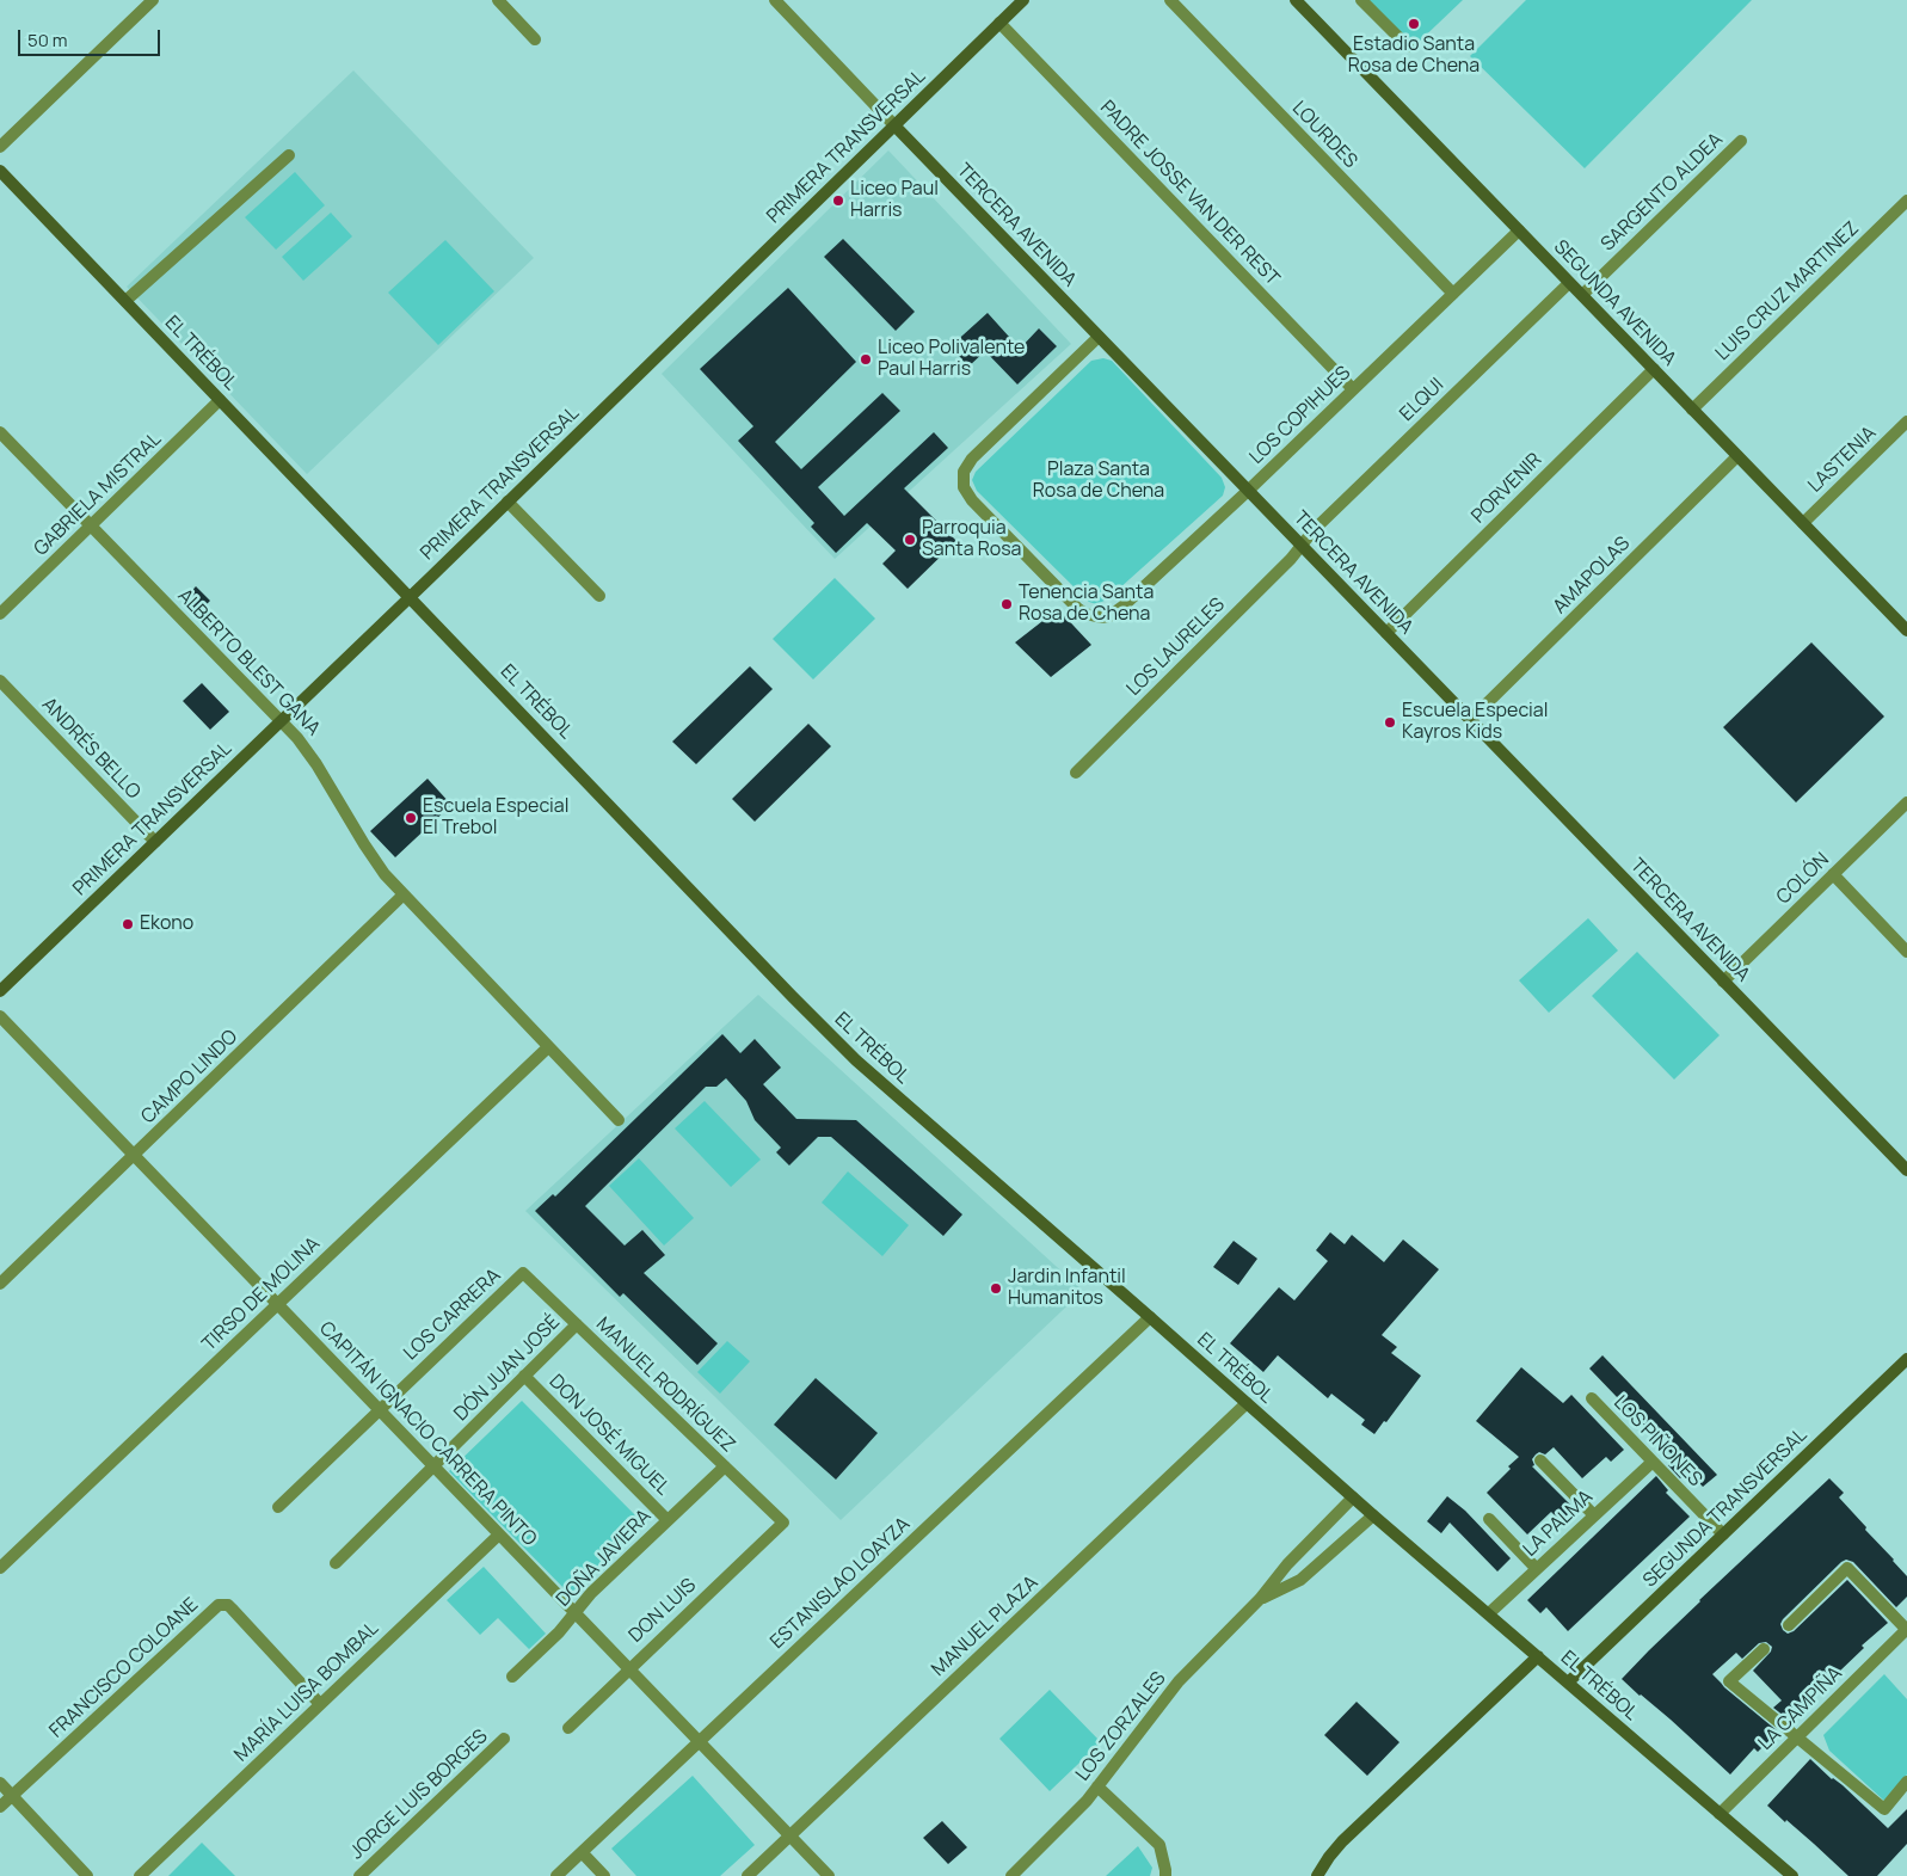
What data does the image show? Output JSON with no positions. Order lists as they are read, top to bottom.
{
  "streets": {
    "street": [
      "LOURDES",
      "PRIMERA TRANSVERSAL",
      "SARGENTO ALDEA",
      "PADRE JOSSE VAN DER REST",
      "TERCERA AVENIDA",
      "LUIS CRUZ MARTINEZ",
      "SEGUNDA AVENIDA",
      "EL TRÉBOL",
      "ELQUI",
      "LOS COPIHUES",
      "LASTENIA",
      "PORVENIR",
      "GABRIELA MISTRAL",
      "AMAPOLAS",
      "LOS LAURELES",
      "ALBERTO BLEST GANA",
      "ANDRÉS BELLO",
      "COLÓN",
      "CAMPO LINDO",
      "TIRSO DE MOLINA",
      "LOS CARRERA",
      "DÓN JUAN JOSÉ",
      "MANUEL RODRÍGUEZ",
      "CAPITÁN IGNACIO CARRERA PINTO",
      "DON JOSÉ MIGUEL",
      "LOS PIÑONES",
      "SEGUNDA TRANSVERSAL",
      "LA PALMA",
      "DOÑA JAVIERA",
      "ESTANISLAO LOAYZA",
      "DON LUIS",
      "MANUEL PLAZA",
      "FRANCISCO COLOANE",
      "MARÍA LUISA BOMBAL",
      "LA CAMPIÑA",
      "LOS ZORZALES",
      "JORGE LUIS BORGES"
    ]
  },
  "crossings": [
    ["LOURDES", "LOS COPIHUES"],
    ["PRIMERA TRANSVERSAL", "PADRE JOSSE VAN DER REST"],
    ["PRIMERA TRANSVERSAL", "TERCERA AVENIDA"],
    ["PRIMERA TRANSVERSAL", "EL TRÉBOL"],
    ["PRIMERA TRANSVERSAL", "ALBERTO BLEST GANA"],
    ["PRIMERA TRANSVERSAL", "ANDRÉS BELLO"],
    ["SARGENTO ALDEA", "SEGUNDA AVENIDA"],
    ["PADRE JOSSE VAN DER REST", "LOS COPIHUES"],
    ["TERCERA AVENIDA", "ELQUI"],
    ["TERCERA AVENIDA", "LOS COPIHUES"],
    ["TERCERA AVENIDA", "PORVENIR"],
    ["TERCERA AVENIDA", "AMAPOLAS"],
    ["TERCERA AVENIDA", "LOS LAURELES"],
    ["TERCERA AVENIDA", "COLÓN"],
    ["LUIS CRUZ MARTINEZ", "SEGUNDA AVENIDA"],
    ["SEGUNDA AVENIDA", "ELQUI"],
    ["SEGUNDA AVENIDA", "LOS COPIHUES"],
    ["SEGUNDA AVENIDA", "LASTENIA"],
    ["SEGUNDA AVENIDA", "PORVENIR"],
    ["SEGUNDA AVENIDA", "AMAPOLAS"],
    ["EL TRÉBOL", "GABRIELA MISTRAL"],
    ["EL TRÉBOL", "SEGUNDA TRANSVERSAL"],
    ["EL TRÉBOL", "LA PALMA"],
    ["EL TRÉBOL", "ESTANISLAO LOAYZA"],
    ["EL TRÉBOL", "MANUEL PLAZA"],
    ["EL TRÉBOL", "LA CAMPIÑA"],
    ["EL TRÉBOL", "LOS ZORZALES"],
    ["ELQUI", "LOS LAURELES"],
    ["GABRIELA MISTRAL", "ALBERTO BLEST GANA"],
    ["ALBERTO BLEST GANA", "CAMPO LINDO"],
    ["ALBERTO BLEST GANA", "TIRSO DE MOLINA"],
    ["CAMPO LINDO", "CAPITÁN IGNACIO CARRERA PINTO"],
    ["TIRSO DE MOLINA", "CAPITÁN IGNACIO CARRERA PINTO"],
    ["LOS CARRERA", "MANUEL RODRÍGUEZ"],
    ["LOS CARRERA", "CAPITÁN IGNACIO CARRERA PINTO"],
    ["DÓN JUAN JOSÉ", "MANUEL RODRÍGUEZ"],
    ["DÓN JUAN JOSÉ", "CAPITÁN IGNACIO CARRERA PINTO"],
    ["DÓN JUAN JOSÉ", "DON JOSÉ MIGUEL"],
    ["MANUEL RODRÍGUEZ", "DOÑA JAVIERA"],
    ["MANUEL RODRÍGUEZ", "DON LUIS"],
    ["CAPITÁN IGNACIO CARRERA PINTO", "DOÑA JAVIERA"],
    ["CAPITÁN IGNACIO CARRERA PINTO", "ESTANISLAO LOAYZA"],
    ["CAPITÁN IGNACIO CARRERA PINTO", "DON LUIS"],
    ["CAPITÁN IGNACIO CARRERA PINTO", "MANUEL PLAZA"],
    ["CAPITÁN IGNACIO CARRERA PINTO", "MARÍA LUISA BOMBAL"],
    ["DON JOSÉ MIGUEL", "DOÑA JAVIERA"],
    ["LOS PIÑONES", "SEGUNDA TRANSVERSAL"],
    ["LOS PIÑONES", "LA PALMA"],
    ["FRANCISCO COLOANE", "MARÍA LUISA BOMBAL"]
  ],
  "parks": ["Plaza Santa Rosa de Chena"],
  "places": [
    "Estadio Santa Rosa de Chena",
    "Liceo Paul Harris",
    "Liceo Polivalente Paul Harris",
    "Parroquia Santa Rosa",
    "Tenencia Santa Rosa de Chena",
    "Escuela Especial Kayros Kids",
    "Escuela Especial El Trebol",
    "Ekono",
    "Jardin Infantil Humanitos"
  ],
  "scale_bar": "50 m"
}
